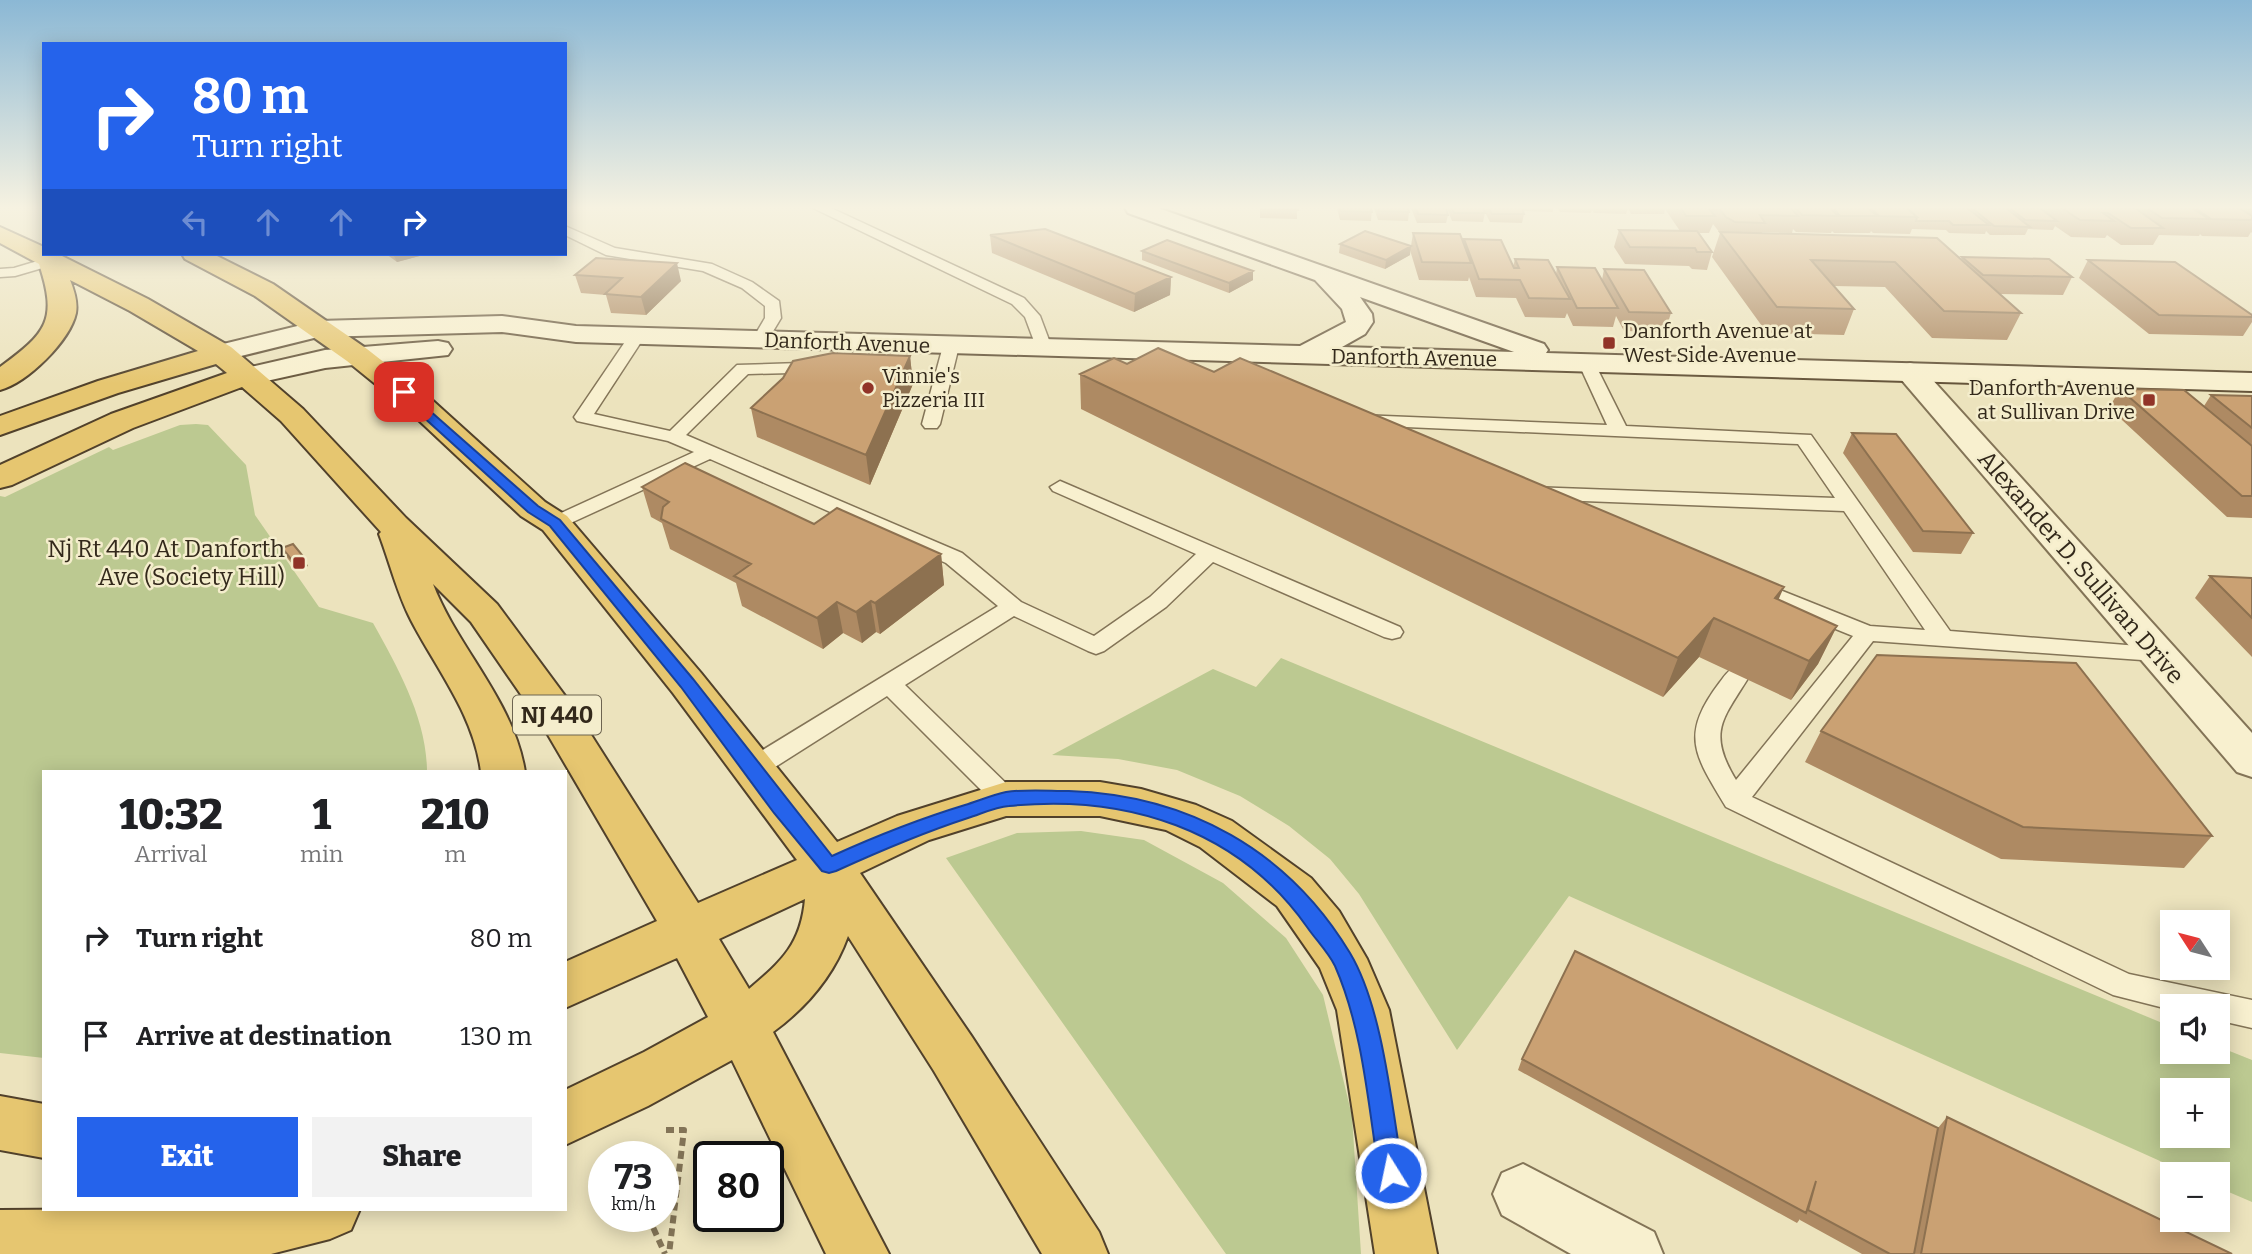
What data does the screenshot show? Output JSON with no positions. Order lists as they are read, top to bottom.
{
  "streets": {
    "highway": ["NJ 440"],
    "main road": ["Danforth Avenue", "Alexander D. Sullivan Drive"]
  },
  "crossings": [
    ["Danforth Avenue", "Alexander D. Sullivan Drive"],
    ["Danforth Avenue", "NJ 440"]
  ],
  "places": {
    "transit": ["Danforth Avenue at West Side Avenue", "Danforth Avenue at Sullivan Drive", "Nj Rt 440 At Danforth Ave (Society Hill)"],
    "other": ["Vinnie's Pizzeria III"]
  },
  "north": "top left",
  "page": {
    "turn": ["80 m", "Turn right"],
    "eta": [
      "10:32",
      "Arrival",
      "1",
      "min",
      "210",
      "m"
    ],
    "list": [
      {
        "name": "Turn right",
        "value": "80 m"
      },
      {
        "name": "Arrive at destination",
        "value": "130 m"
      }
    ],
    "map_buttons": ["+", "−"],
    "buttons": ["Exit", "Share"],
    "speed": "73 km/h",
    "limit": "80"
  }
}
